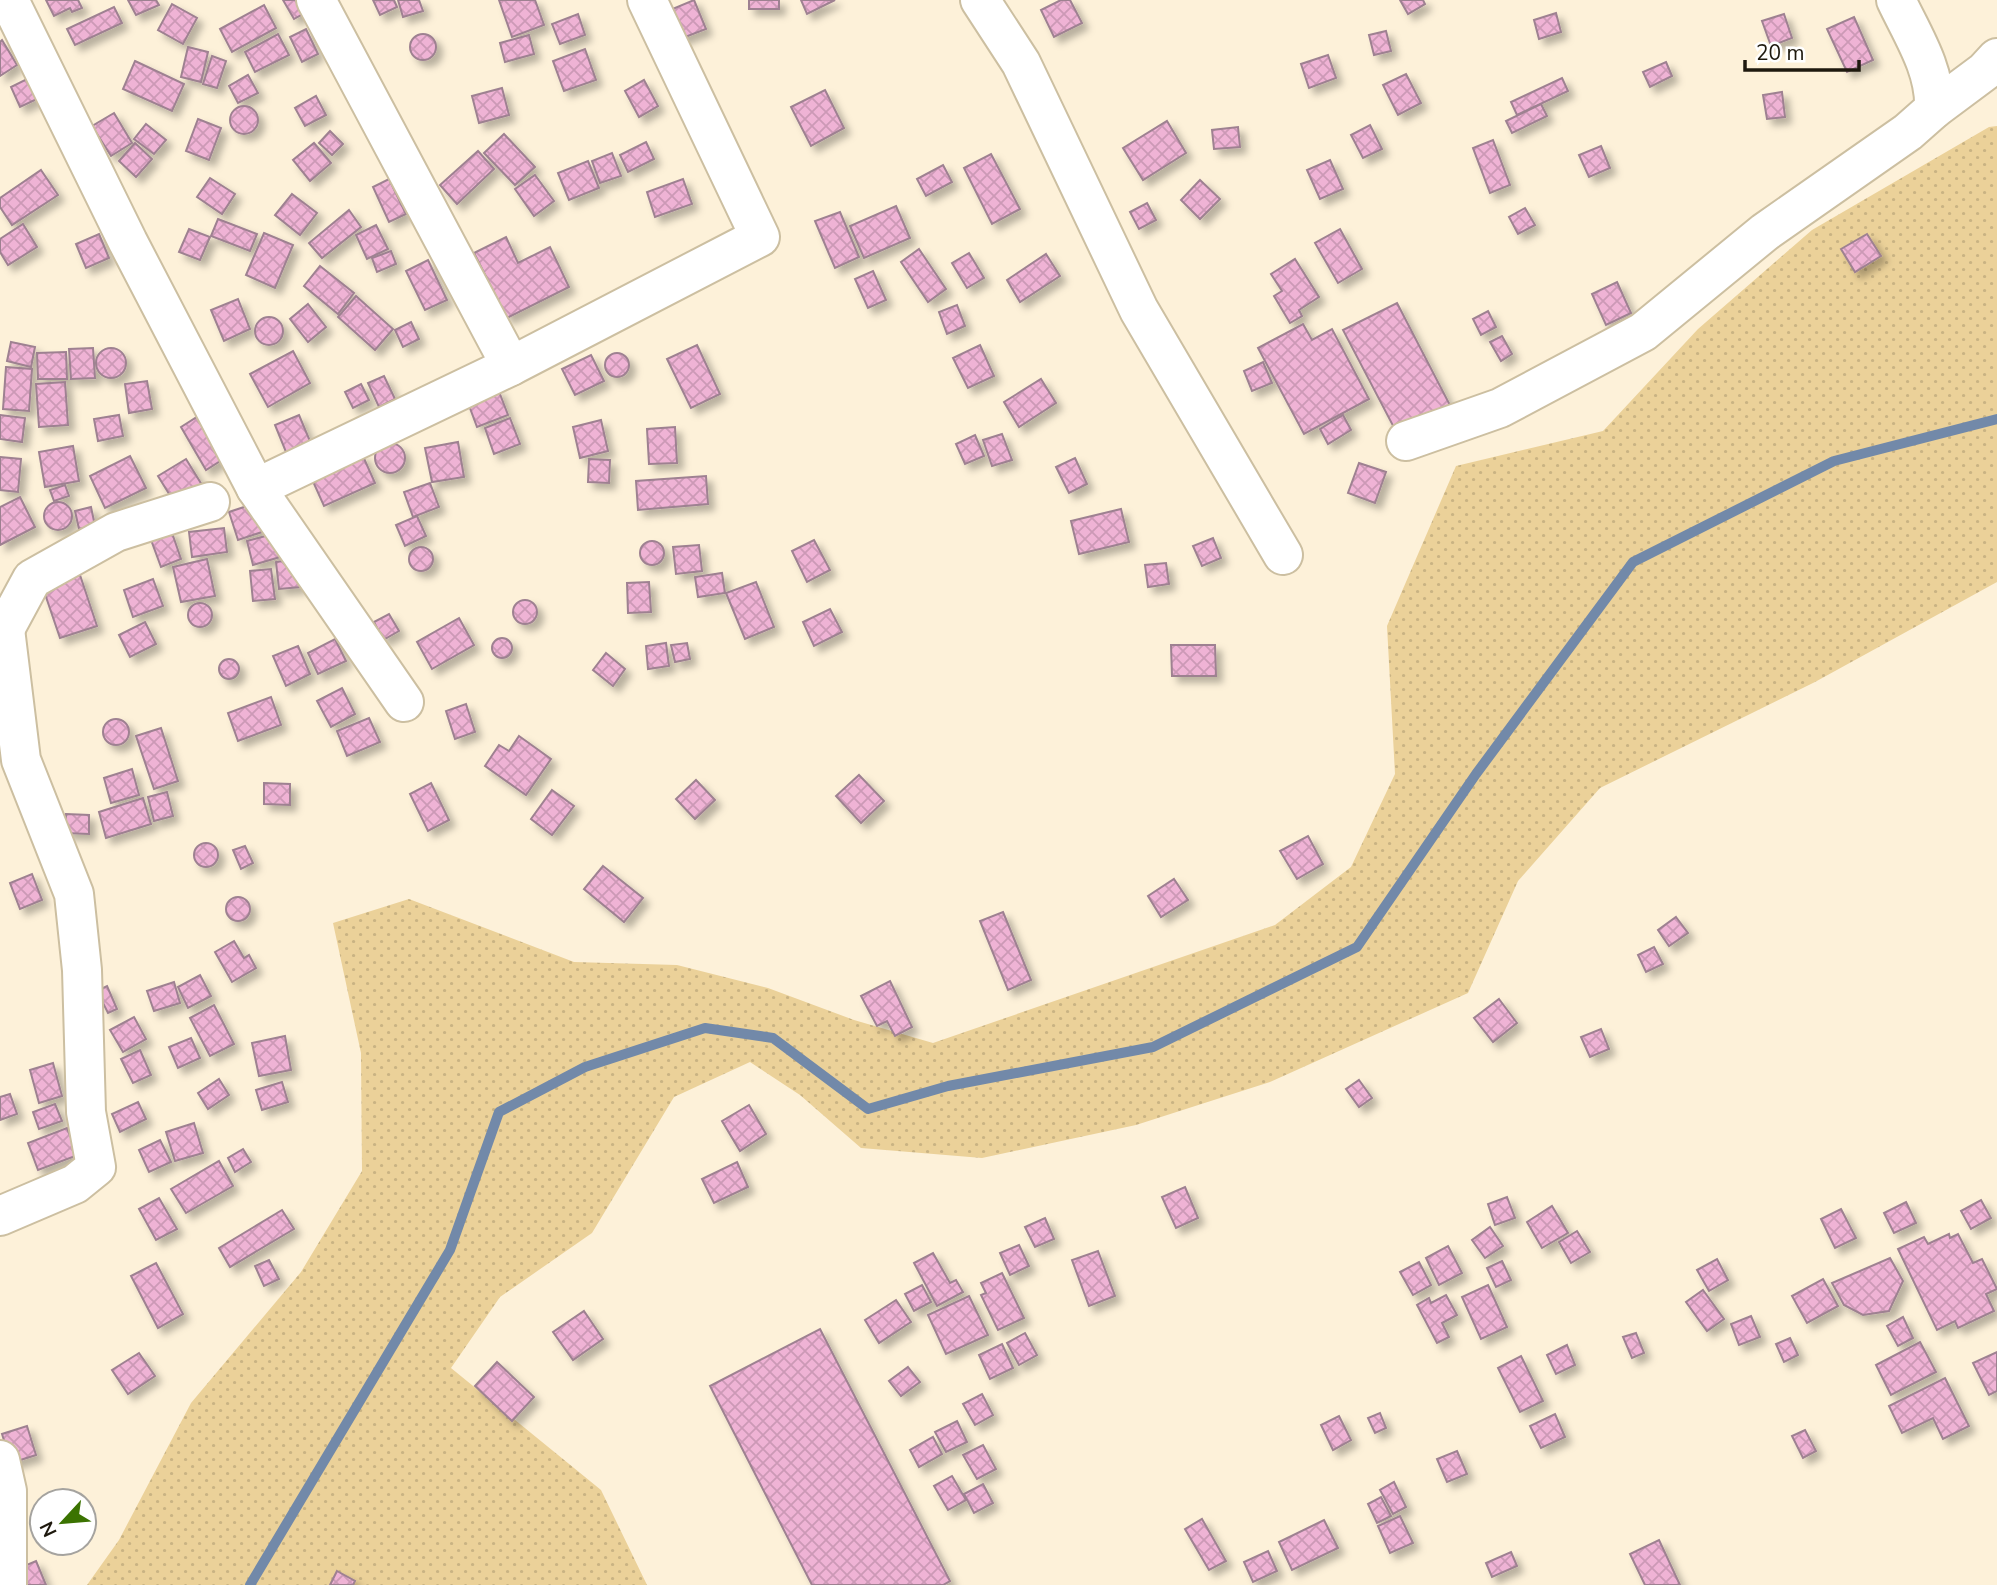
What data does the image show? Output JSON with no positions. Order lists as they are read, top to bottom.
{
  "scale_bar": "20 m",
  "north": "bottom left"
}
